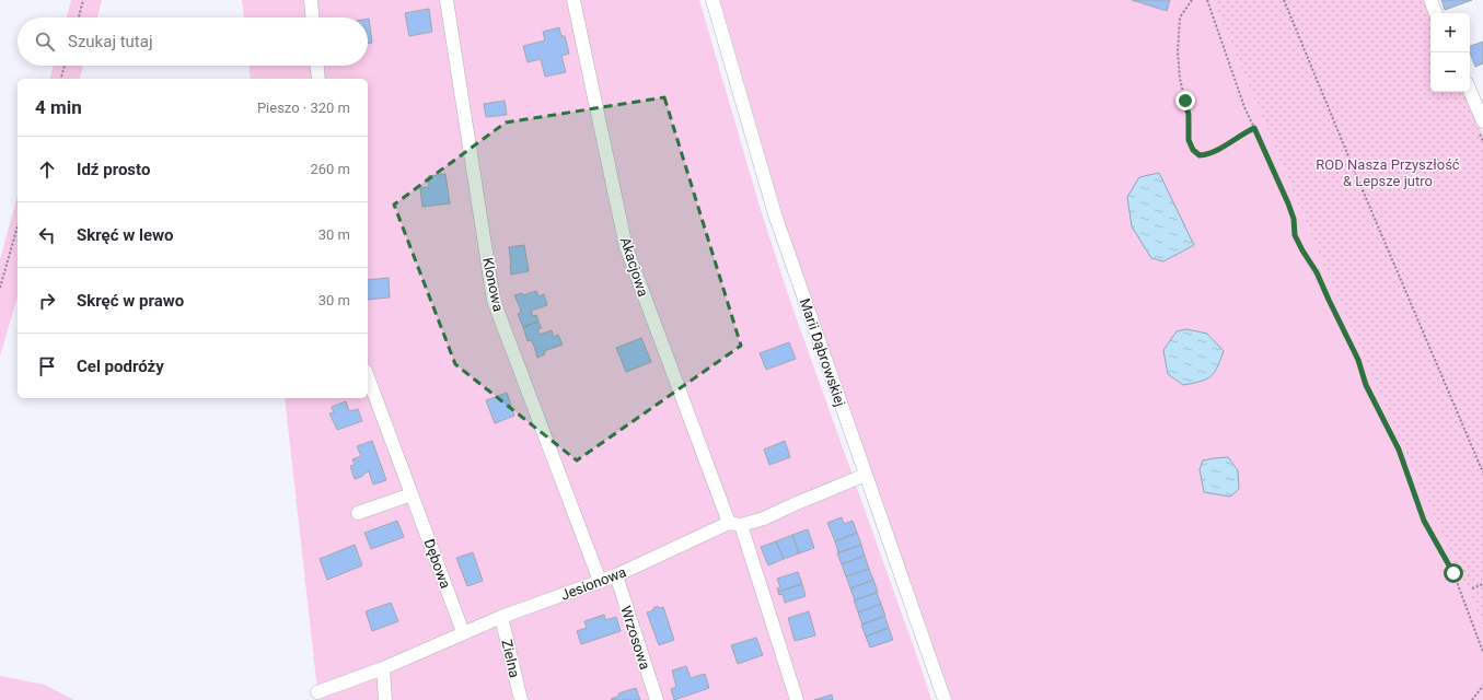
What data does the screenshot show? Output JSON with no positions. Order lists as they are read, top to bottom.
{
  "streets": {
    "street": [
      "Akacjowa",
      "Klonowa",
      "Marii Dąbrowskiej",
      "Dębowa",
      "Jesionowa",
      "Wrzosowa",
      "Zielna"
    ]
  },
  "crossings": [
    ["Akacjowa", "Jesionowa"],
    ["Klonowa", "Jesionowa"],
    ["Marii Dąbrowskiej", "Jesionowa"],
    ["Dębowa", "Jesionowa"],
    ["Jesionowa", "Wrzosowa"],
    ["Jesionowa", "Zielna"]
  ],
  "parks": ["ROD Nasza Przyszłość & Lepsze jutro"],
  "page": {
    "map_buttons": ["+", "−"],
    "search": "Szukaj tutaj",
    "heading": ["4 min", "Pieszo · 320 m"],
    "list": [
      ["Idź prosto", "260 m"],
      ["Skręć w lewo", "30 m"],
      ["Skręć w prawo", "30 m"],
      "Cel podróży"
    ]
  }
}
